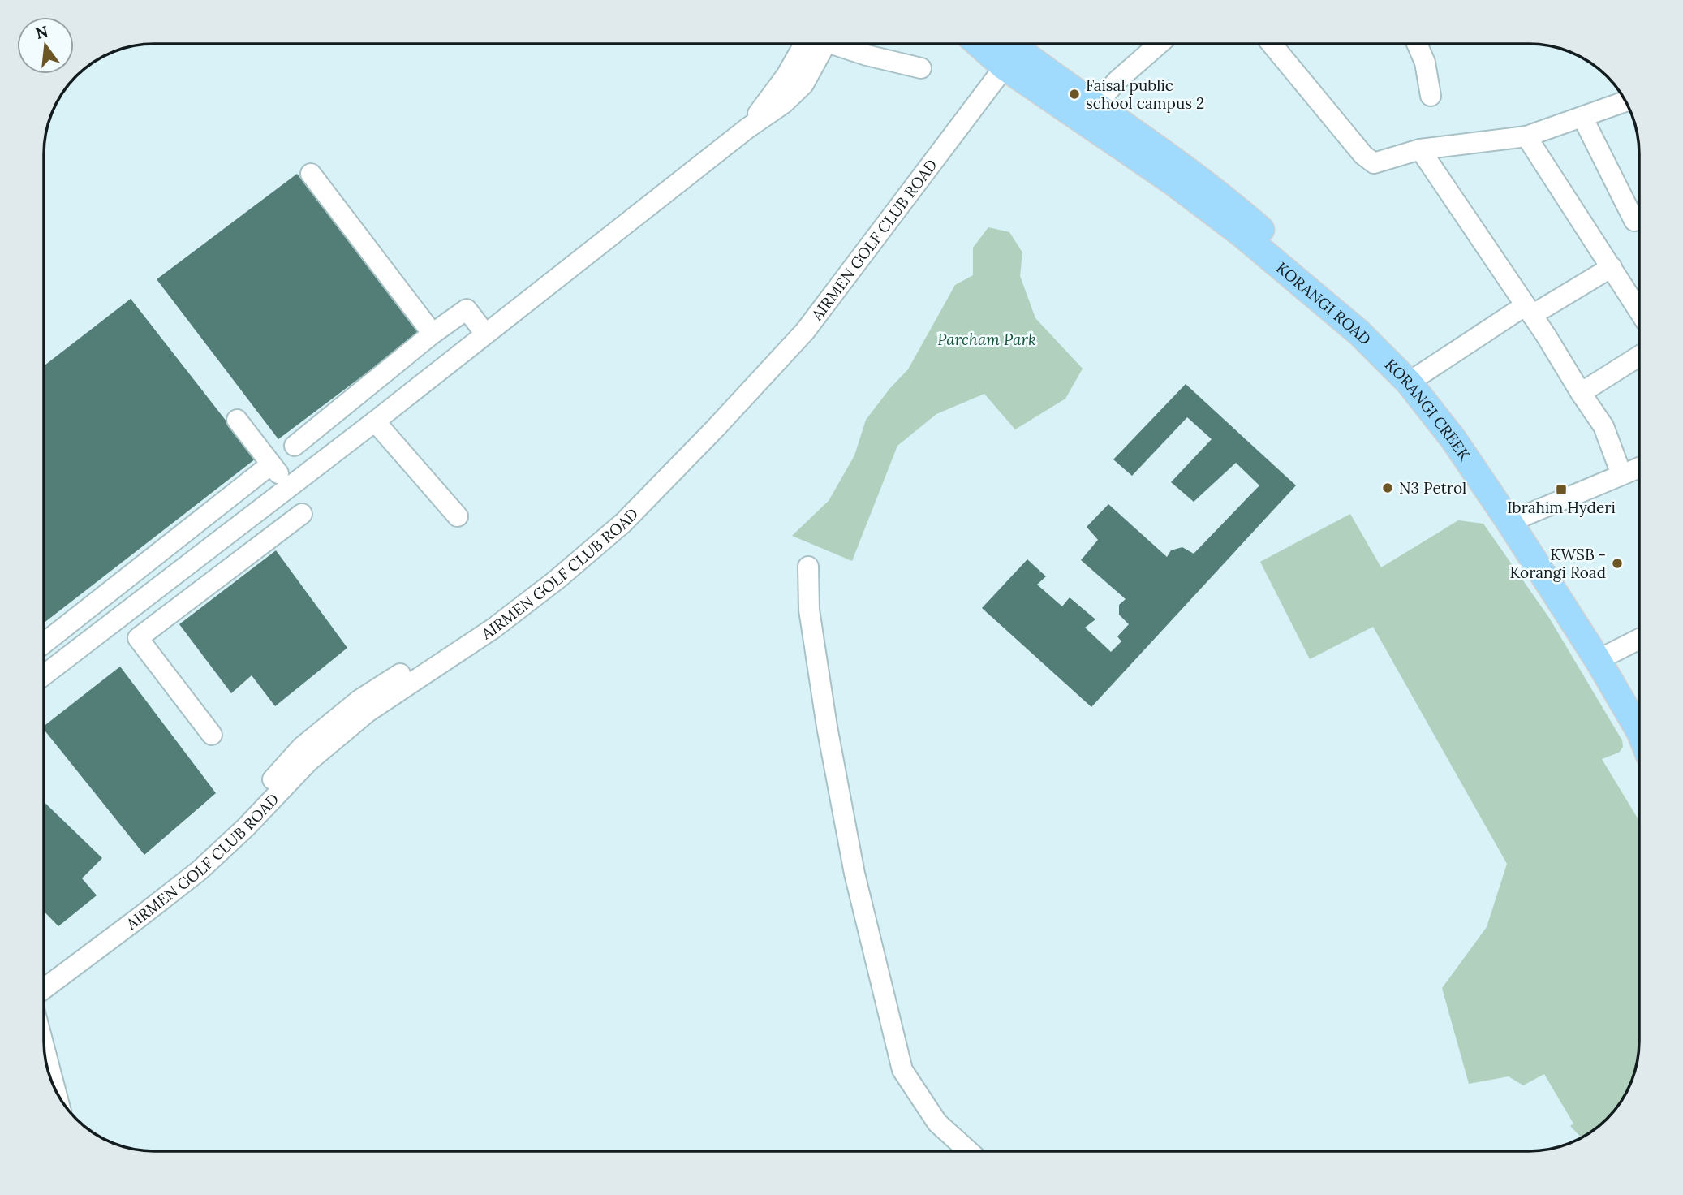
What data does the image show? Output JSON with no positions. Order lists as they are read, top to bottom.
{
  "streets": {
    "main road": ["KORANGI ROAD", "KORANGI CREEK"],
    "street": ["AIRMEN GOLF CLUB ROAD"]
  },
  "crossings": [
    ["AIRMEN GOLF CLUB ROAD", "KORANGI ROAD"],
    ["KORANGI ROAD", "KORANGI CREEK"]
  ],
  "parks": ["Parcham Park"],
  "places": {
    "other": ["Faisal public school campus 2", "N3 Petrol", "KWSB - Korangi Road"],
    "transit": ["Ibrahim Hyderi"]
  },
  "north": "top"
}
